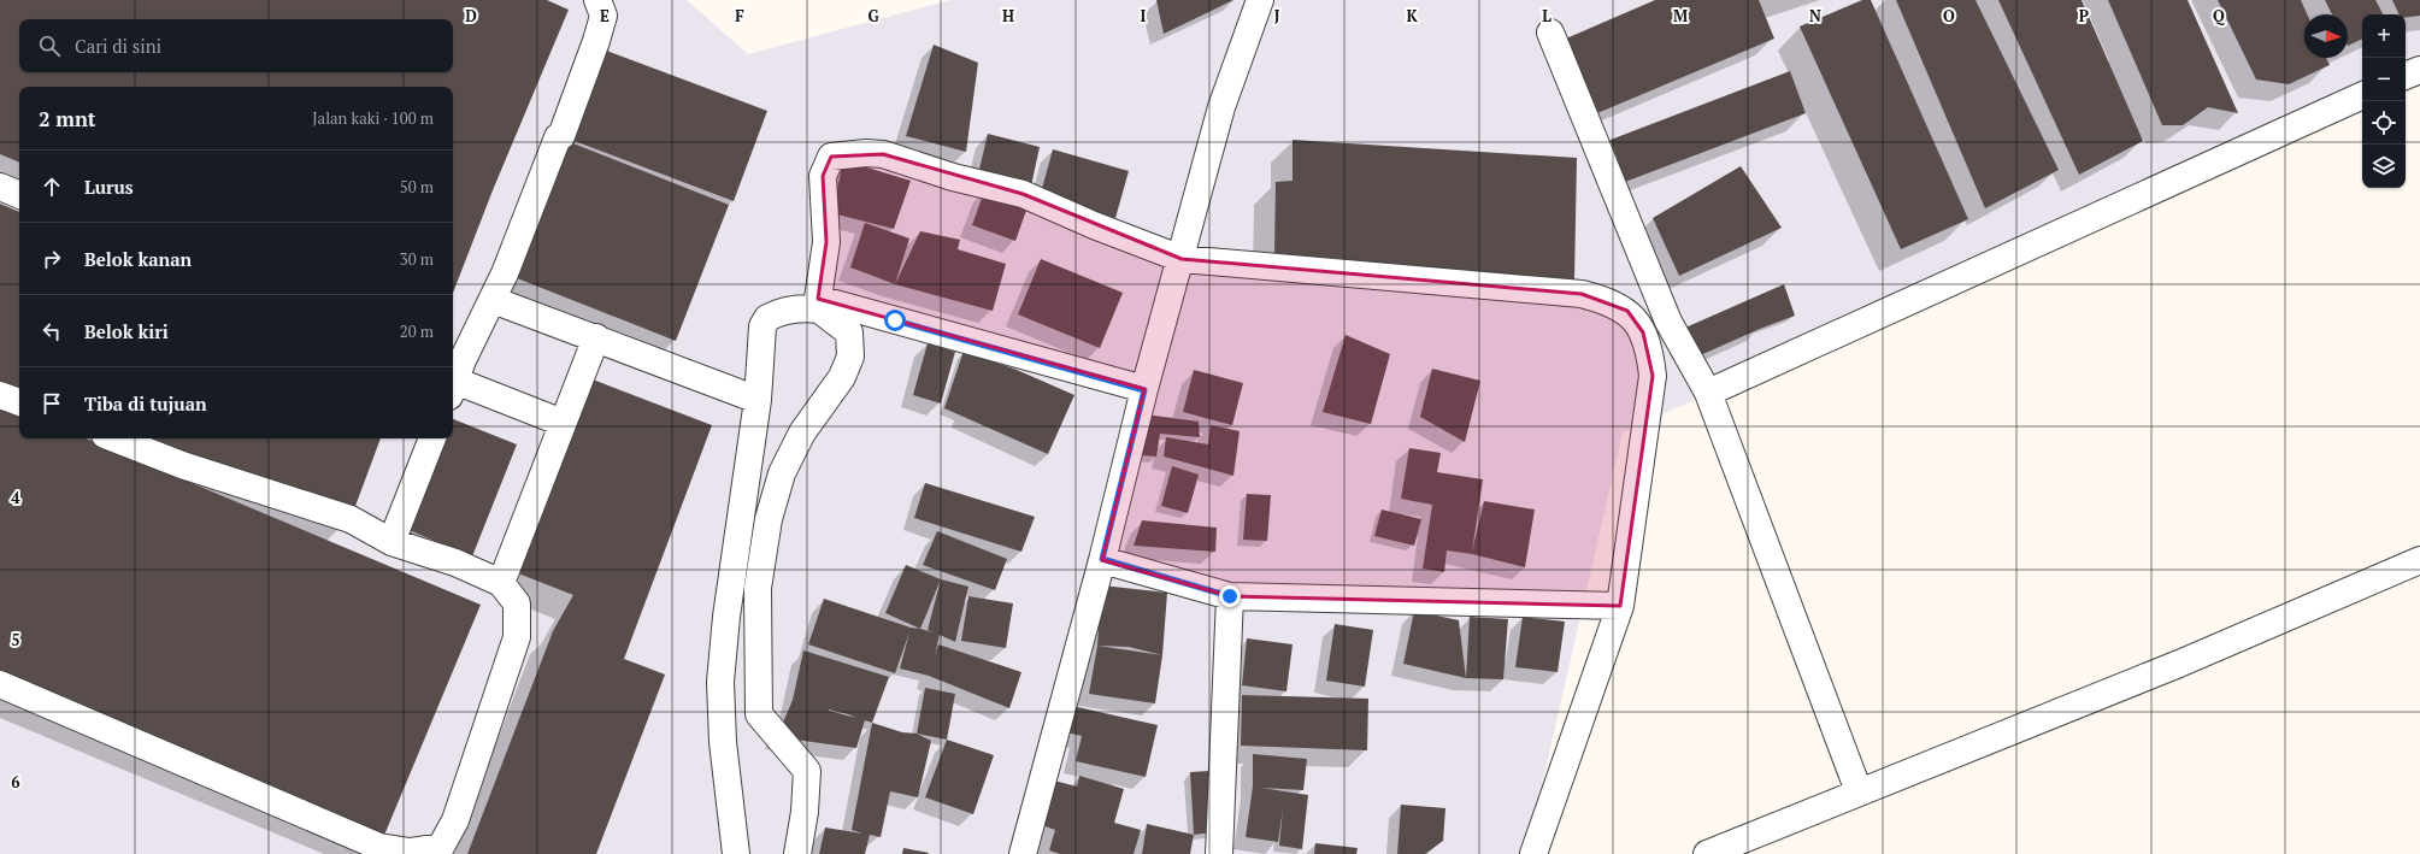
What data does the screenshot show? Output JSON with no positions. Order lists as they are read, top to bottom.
{
  "north": "right",
  "page": {
    "map_buttons": ["+", "−"],
    "search": "Cari di sini",
    "heading": ["2 mnt", "Jalan kaki · 100 m"],
    "list": [
      ["Lurus", "50 m"],
      ["Belok kanan", "30 m"],
      ["Belok kiri", "20 m"],
      "Tiba di tujuan"
    ]
  },
  "grid": {
    "columns": [
      "D",
      "E",
      "F",
      "G",
      "H",
      "I",
      "J",
      "K",
      "L",
      "M",
      "N",
      "O",
      "P",
      "Q"
    ],
    "rows": ["4", "5", "6"]
  }
}
